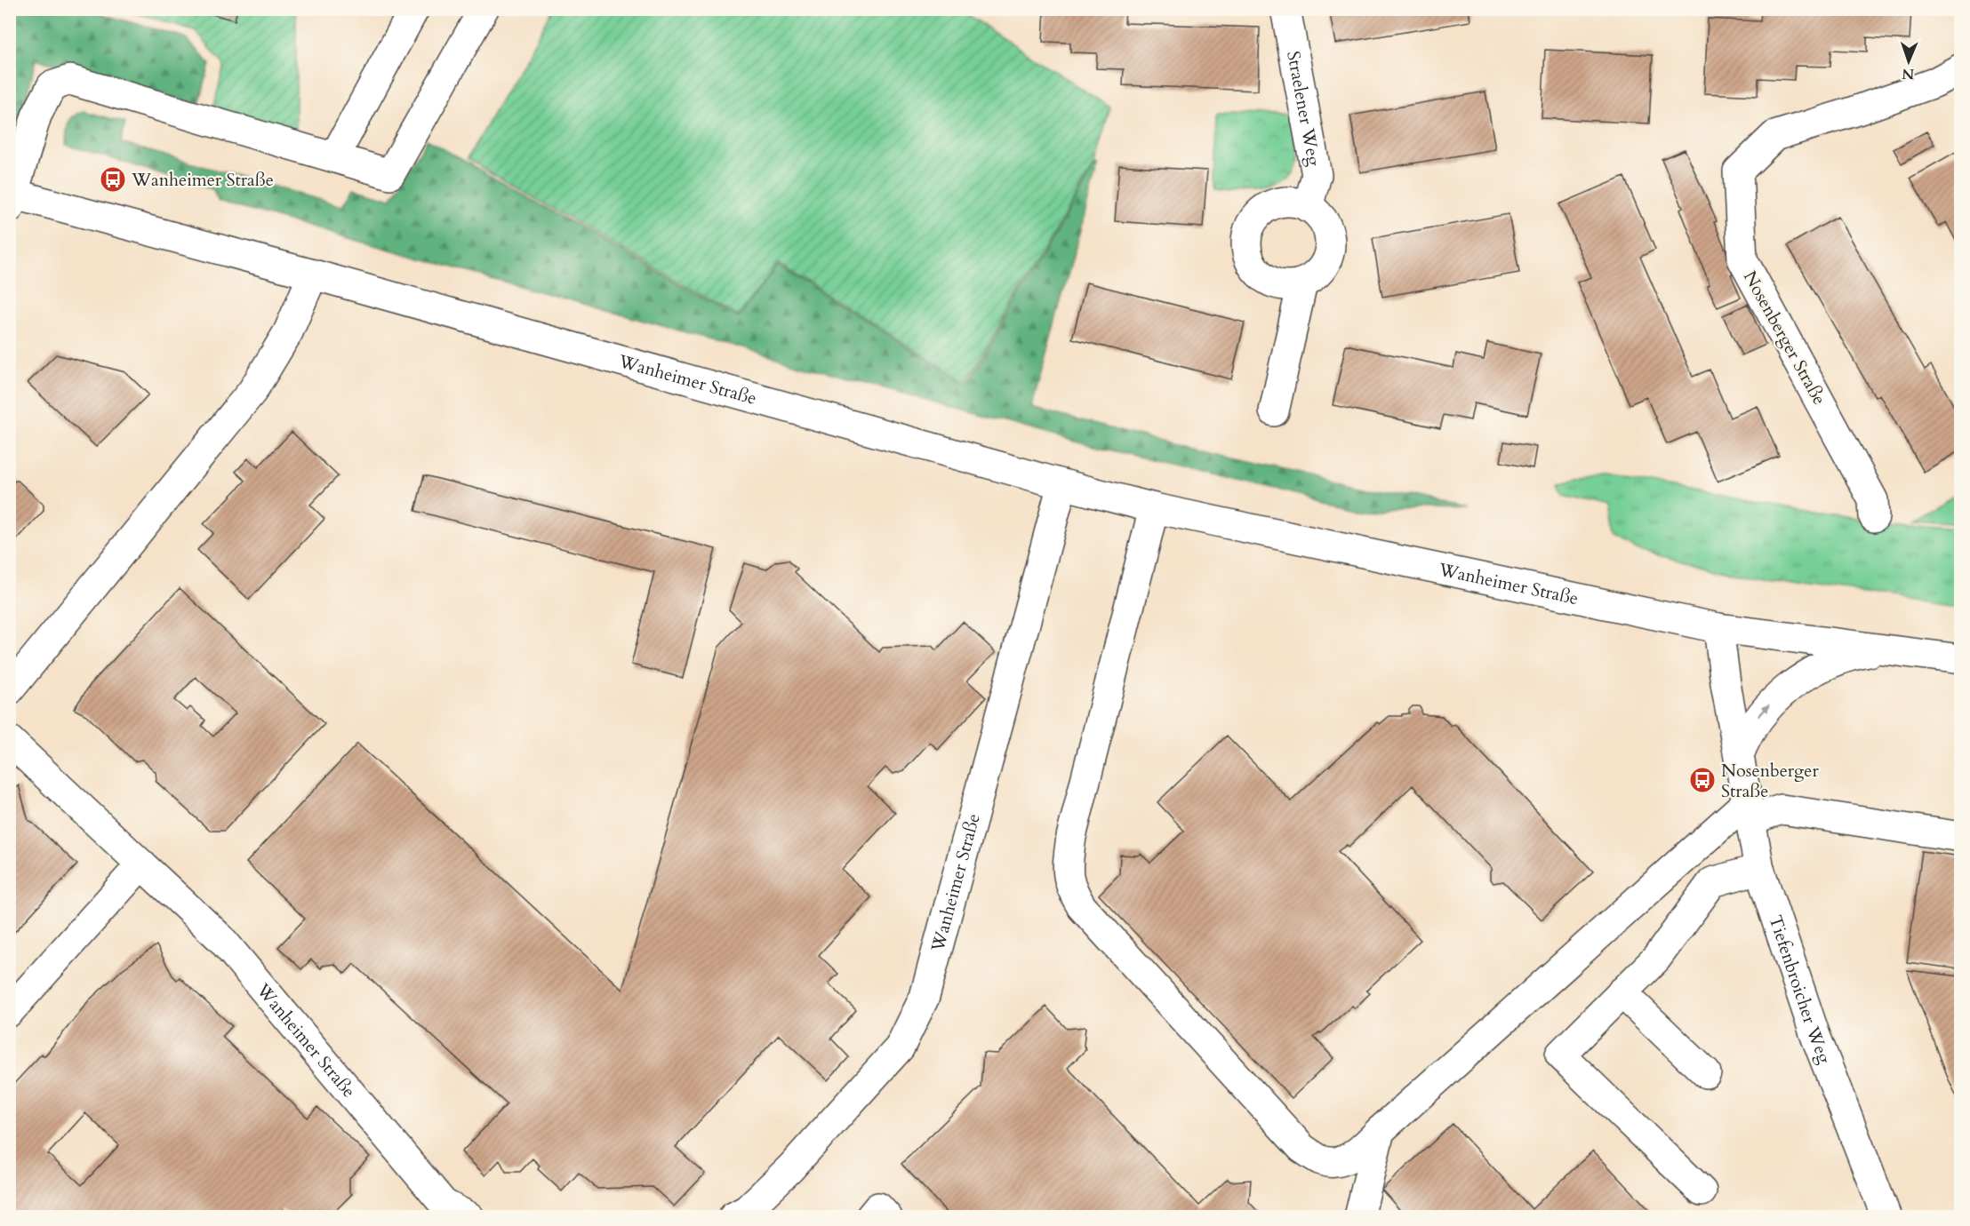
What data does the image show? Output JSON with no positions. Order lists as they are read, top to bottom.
{
  "streets": {
    "street": [
      "Straelener Weg",
      "Nosenberger Straße",
      "Wanheimer Straße",
      "Tiefenbroicher Weg"
    ]
  },
  "crossings": [
    ["Wanheimer Straße", "Tiefenbroicher Weg"]
  ],
  "places": {
    "bus stop": ["Wanheimer Straße", "Nosenberger Straße"]
  },
  "north": "bottom"
}
